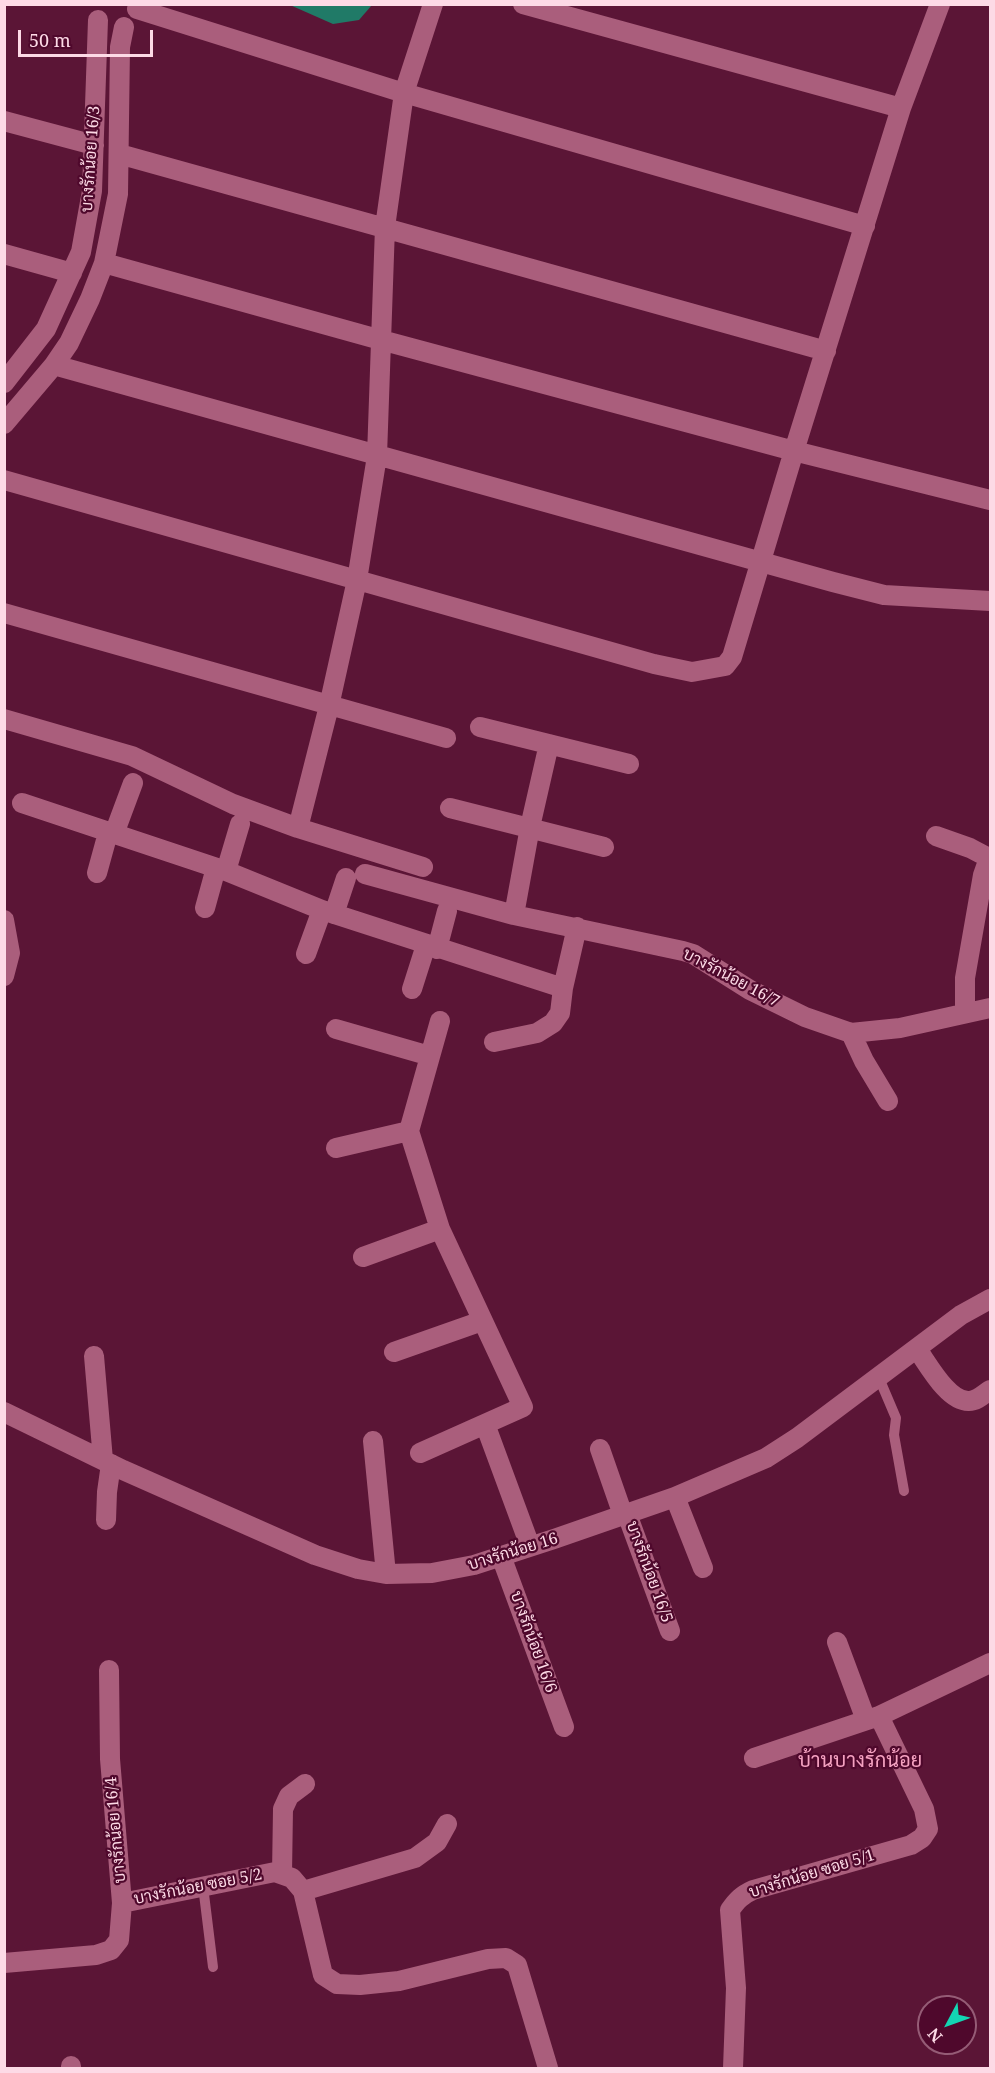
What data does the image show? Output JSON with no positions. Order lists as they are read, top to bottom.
{
  "streets": {
    "street": [
      "บางรักน้อย 16/3",
      "บางรักน้อย 16/7",
      "บางรักน้อย 16",
      "บางรักน้อย 16/5",
      "บางรักน้อย 16/6",
      "บางรักน้อย 16/4",
      "บางรักน้อย ซอย 5/1",
      "บางรักน้อย ซอย 5/2"
    ]
  },
  "crossings": [
    ["บางรักน้อย 16", "บางรักน้อย 16/5"],
    ["บางรักน้อย 16", "บางรักน้อย 16/6"],
    ["บางรักน้อย 16/4", "บางรักน้อย ซอย 5/2"]
  ],
  "districts": ["บ้านบางรักน้อย"],
  "scale_bar": "50 m",
  "north": "bottom left"
}
